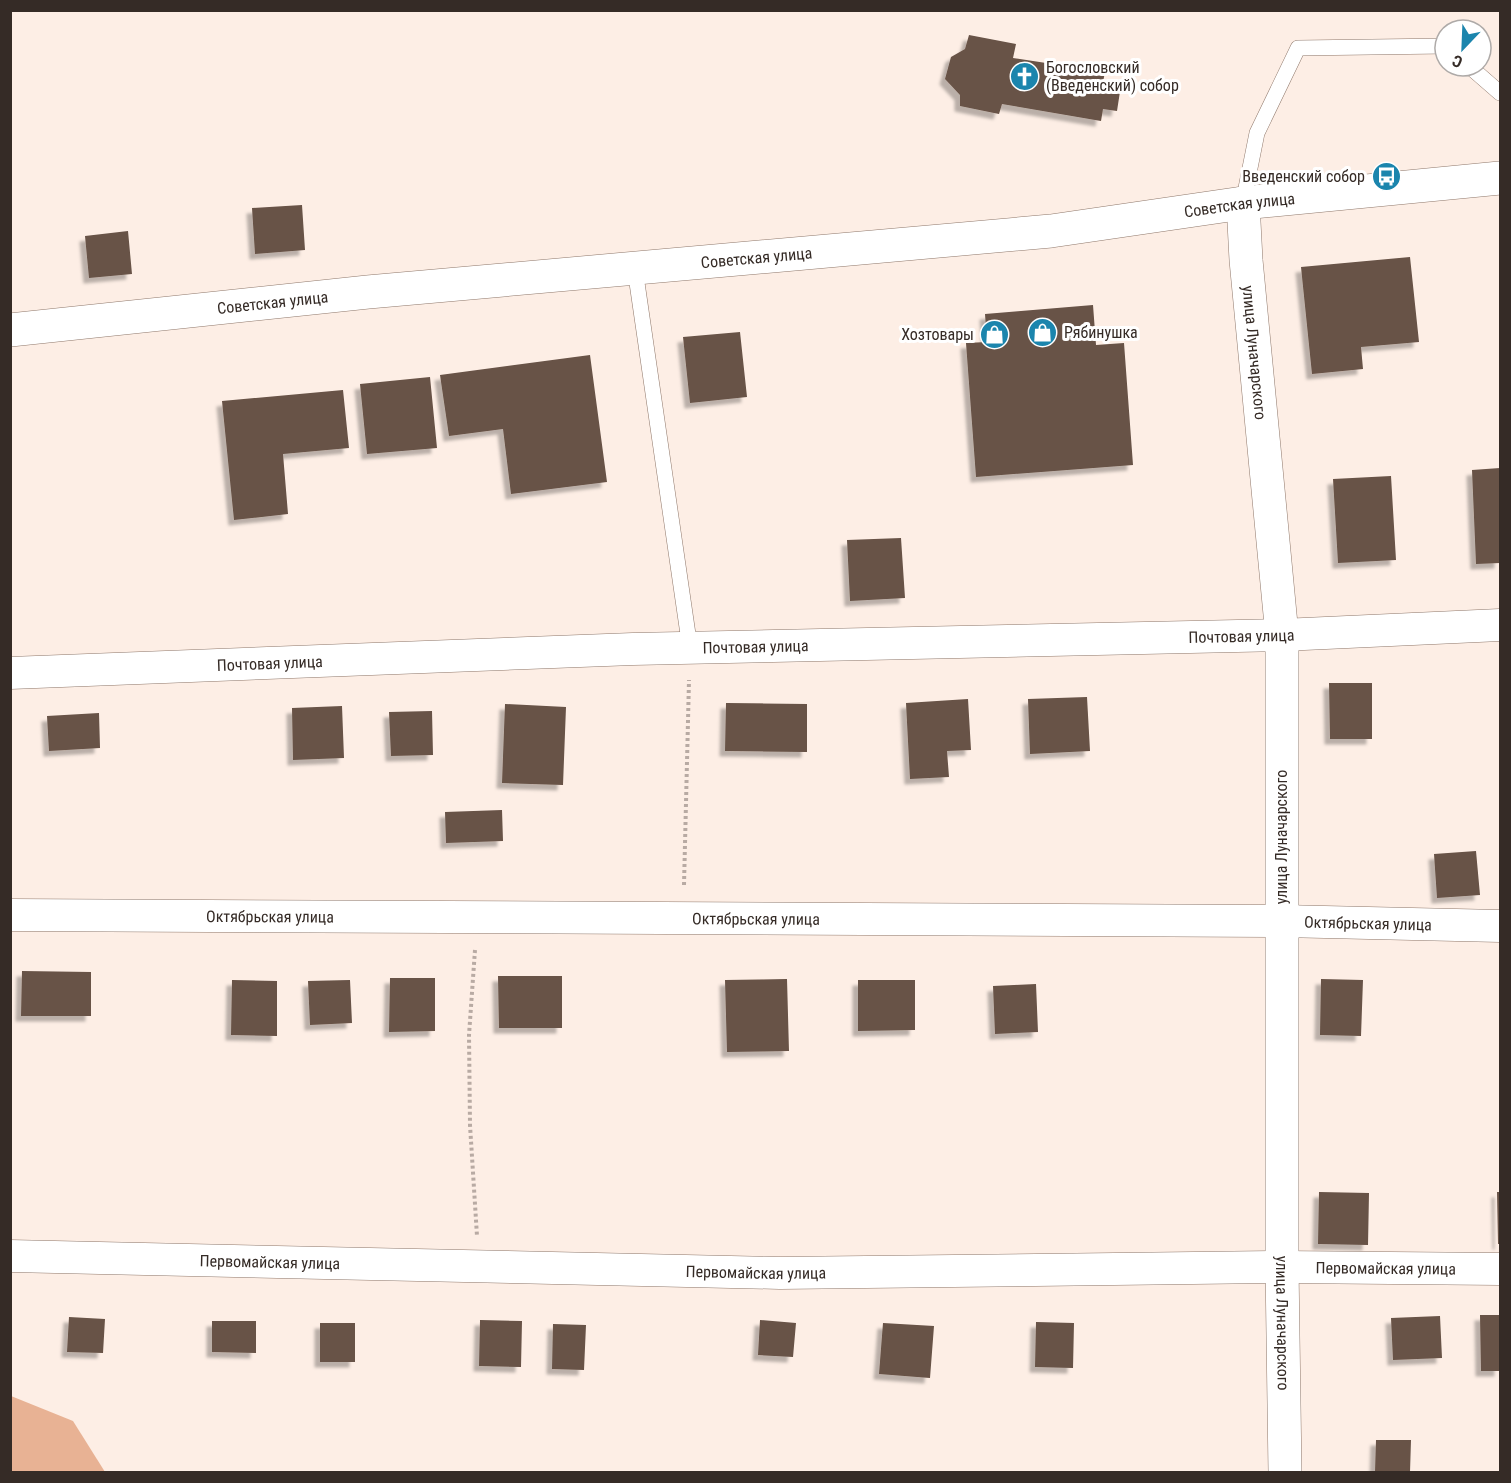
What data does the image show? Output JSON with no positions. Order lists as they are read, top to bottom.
{
  "streets": {
    "street": [
      "Советская улица",
      "улица Луначарского",
      "Почтовая улица",
      "Октябрьская улица",
      "Первомайская улица"
    ]
  },
  "crossings": [
    ["Советская улица", "улица Луначарского"],
    ["улица Луначарского", "Почтовая улица"],
    ["улица Луначарского", "Октябрьская улица"],
    ["улица Луначарского", "Первомайская улица"]
  ],
  "places": {
    "church": ["Богословский (Введенский) собор"],
    "bus stop": ["Введенский собор"],
    "shop": ["Рябинушка", "Хозтовары"]
  },
  "north": "bottom left"
}
